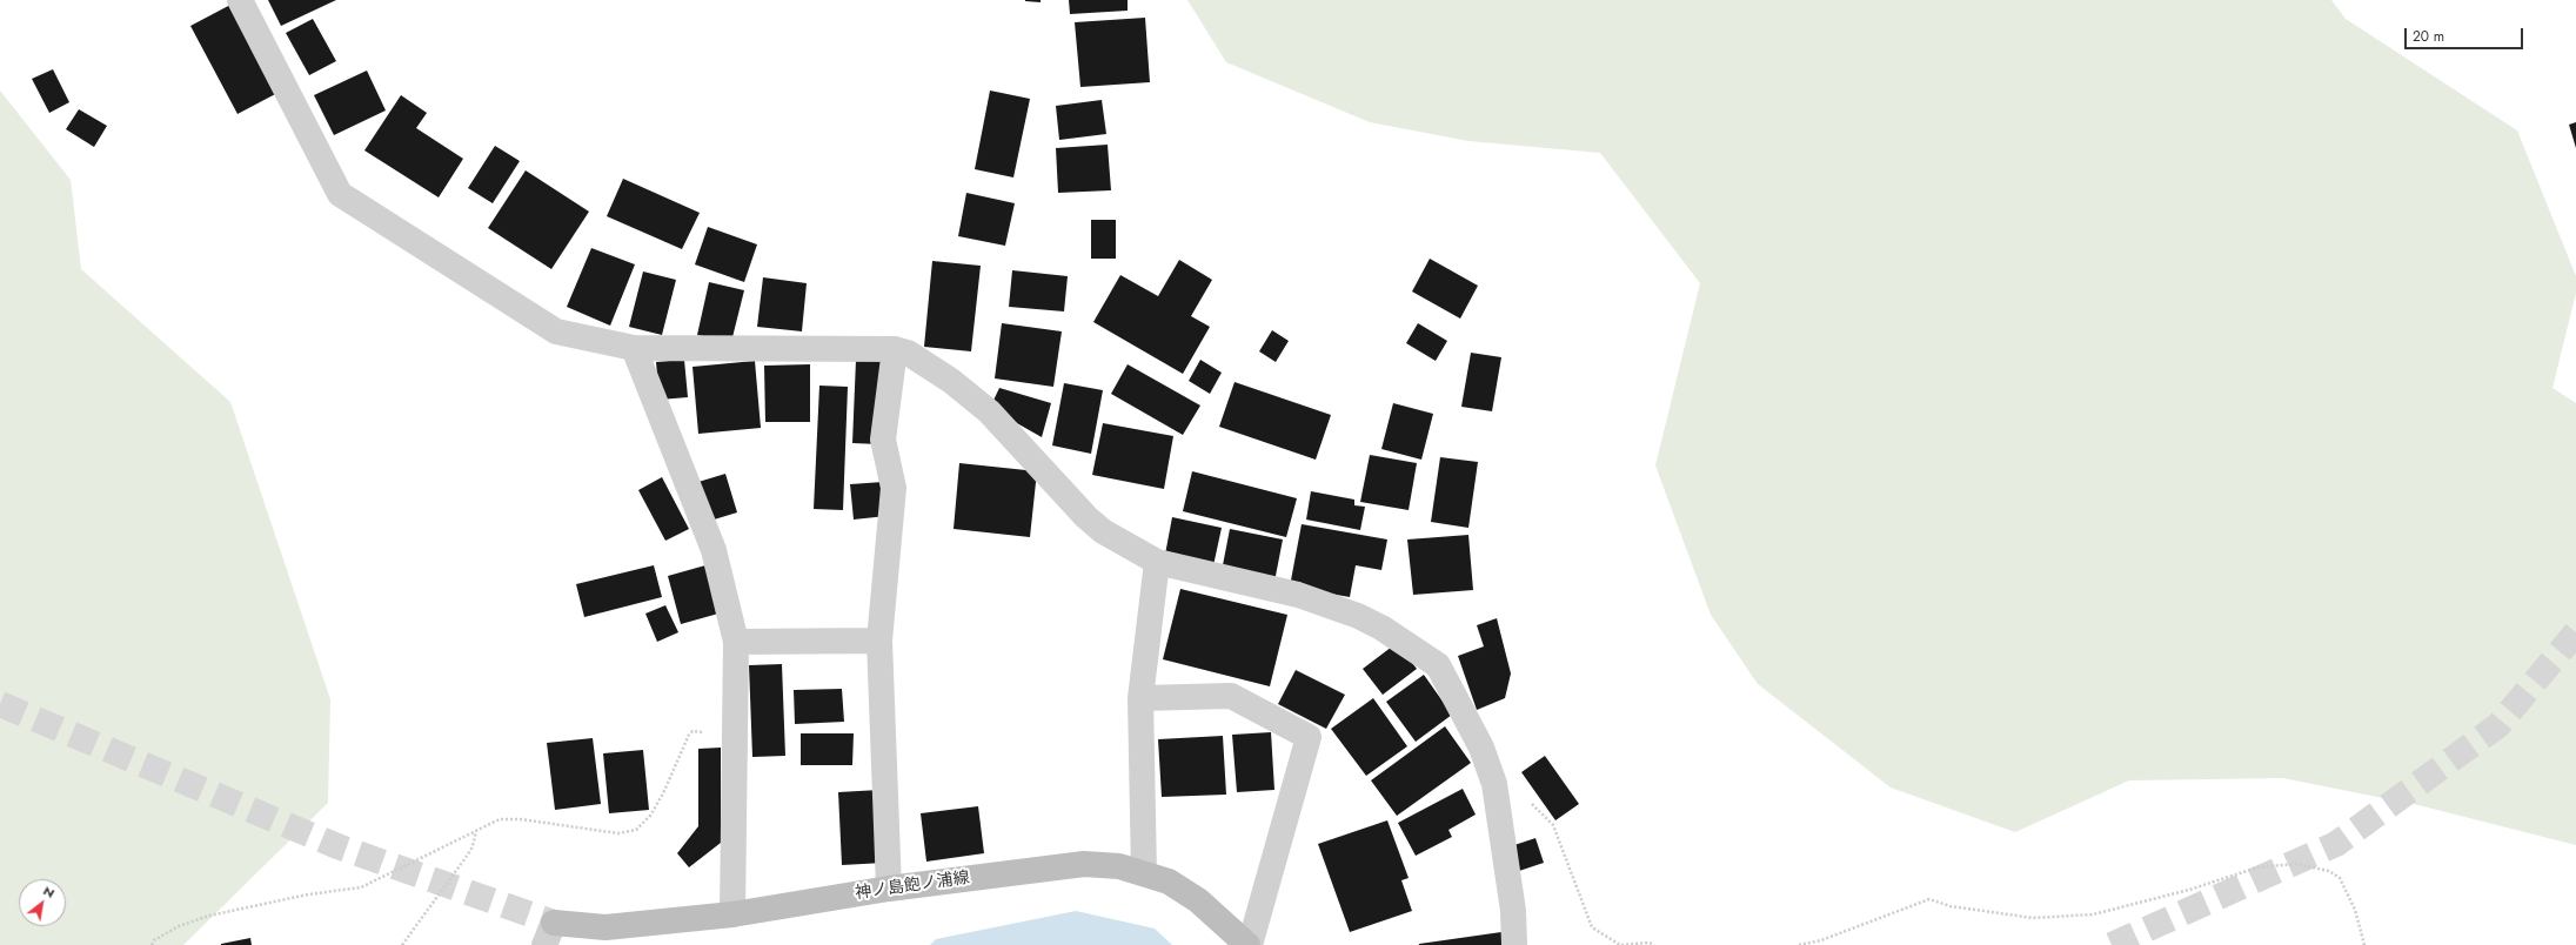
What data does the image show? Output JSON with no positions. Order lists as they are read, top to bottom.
{
  "streets": {
    "main road": ["神ノ島飽ノ浦線"]
  },
  "scale_bar": "20 m",
  "north": "top right"
}
